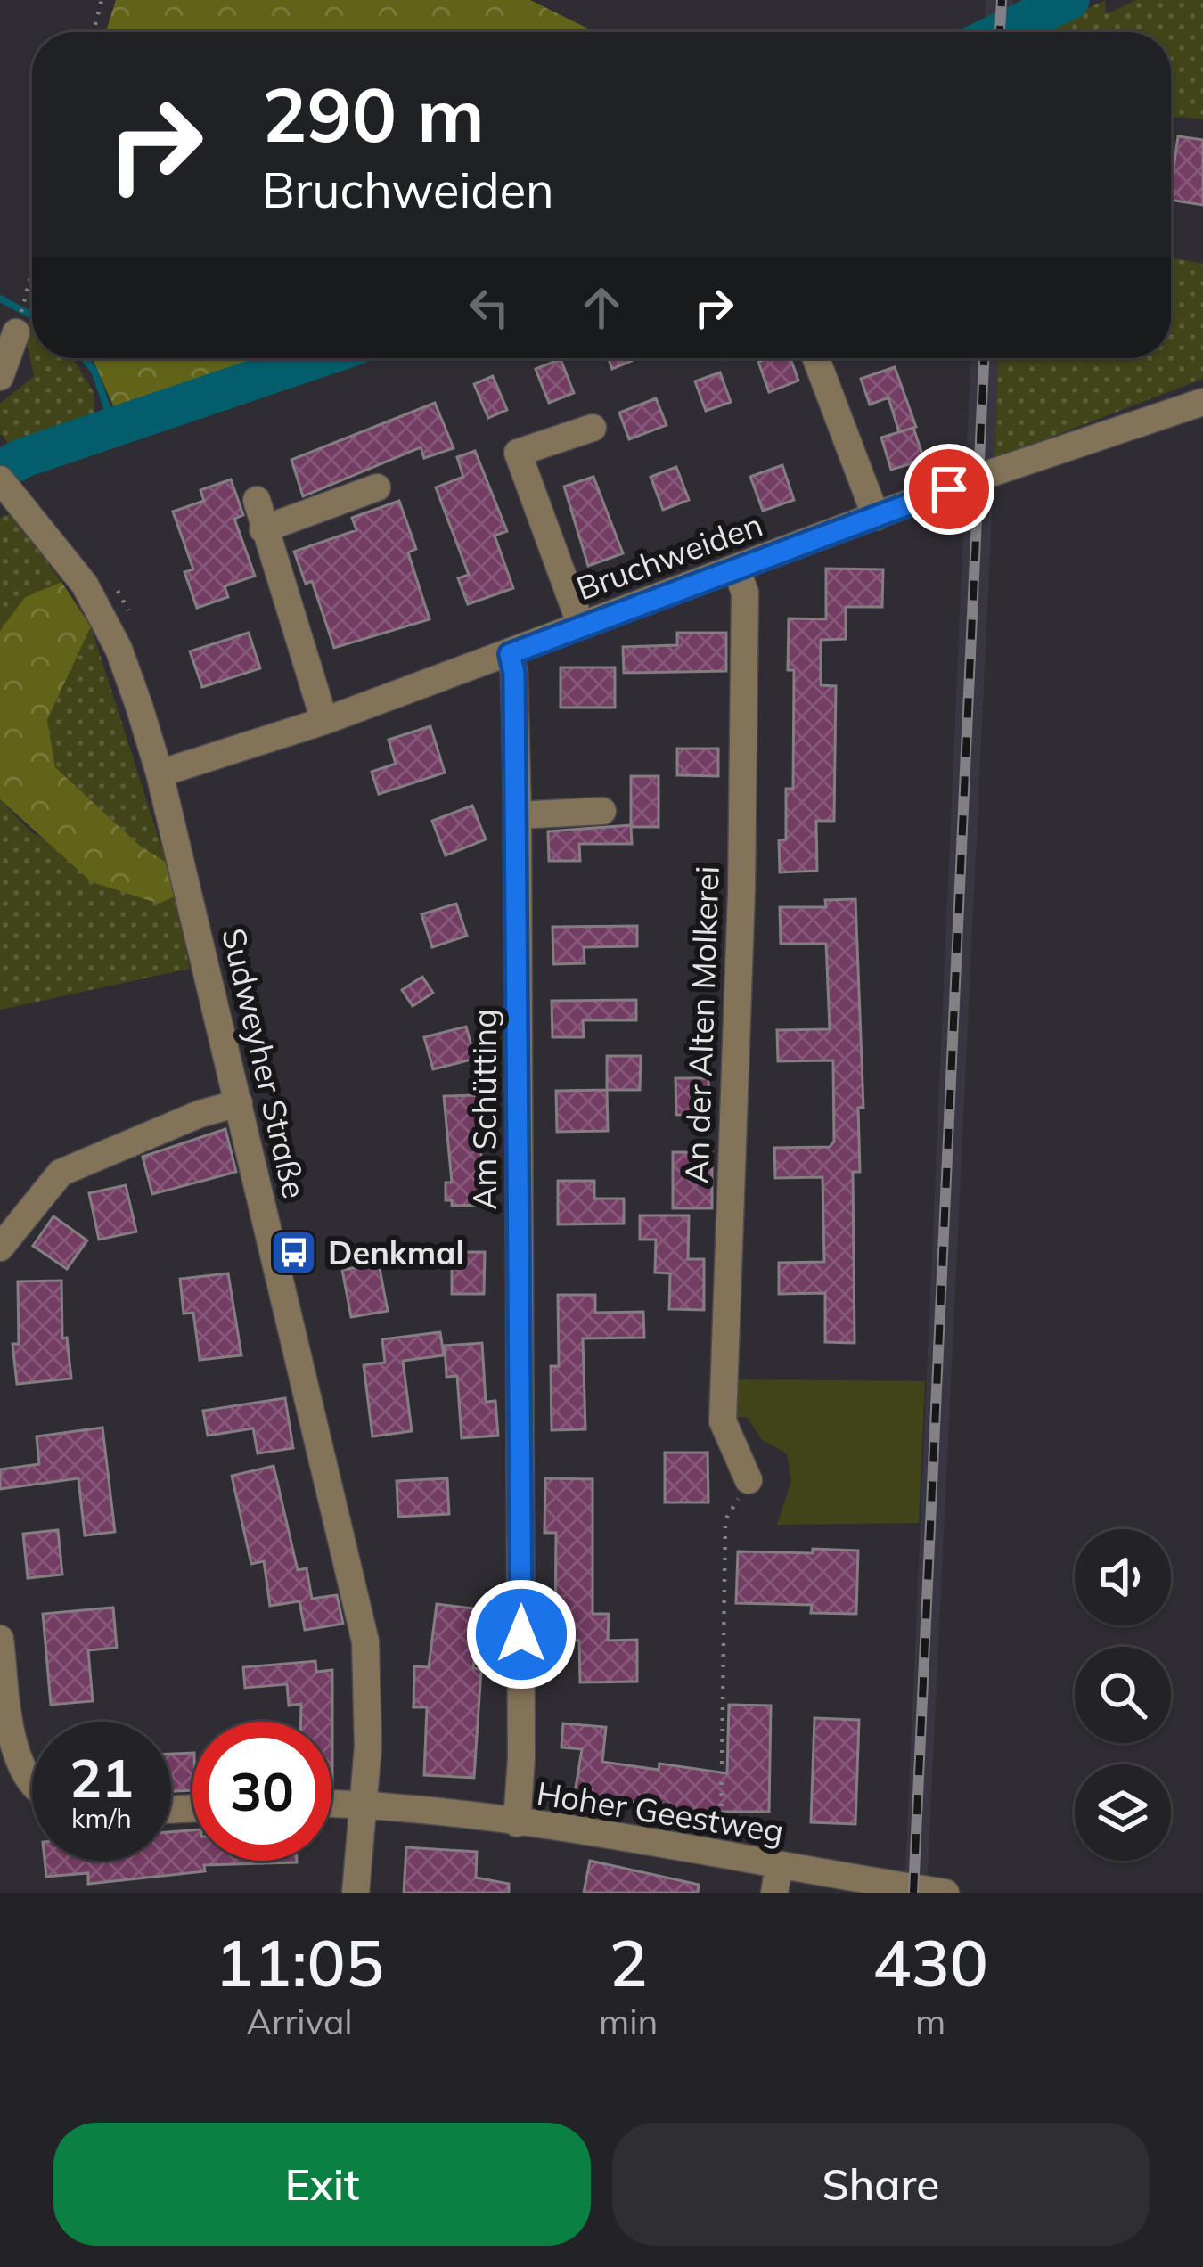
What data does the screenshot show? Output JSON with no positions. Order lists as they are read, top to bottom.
{
  "streets": {
    "street": [
      "Bruchweiden",
      "An der Alten Molkerei",
      "Sudweyher Straße",
      "Am Schütting",
      "Hoher Geestweg"
    ]
  },
  "crossings": [
    ["Bruchweiden", "An der Alten Molkerei"],
    ["Bruchweiden", "Sudweyher Straße"],
    ["Bruchweiden", "Am Schütting"],
    ["Sudweyher Straße", "Hoher Geestweg"],
    ["Am Schütting", "Hoher Geestweg"]
  ],
  "places": {
    "bus stop": ["Denkmal"]
  },
  "page": {
    "turn": ["290 m", "Bruchweiden"],
    "speed": "21 km/h",
    "limit": "30",
    "eta": [
      "11:05",
      "Arrival",
      "2",
      "min",
      "430",
      "m"
    ],
    "buttons": ["Exit", "Share"]
  }
}
